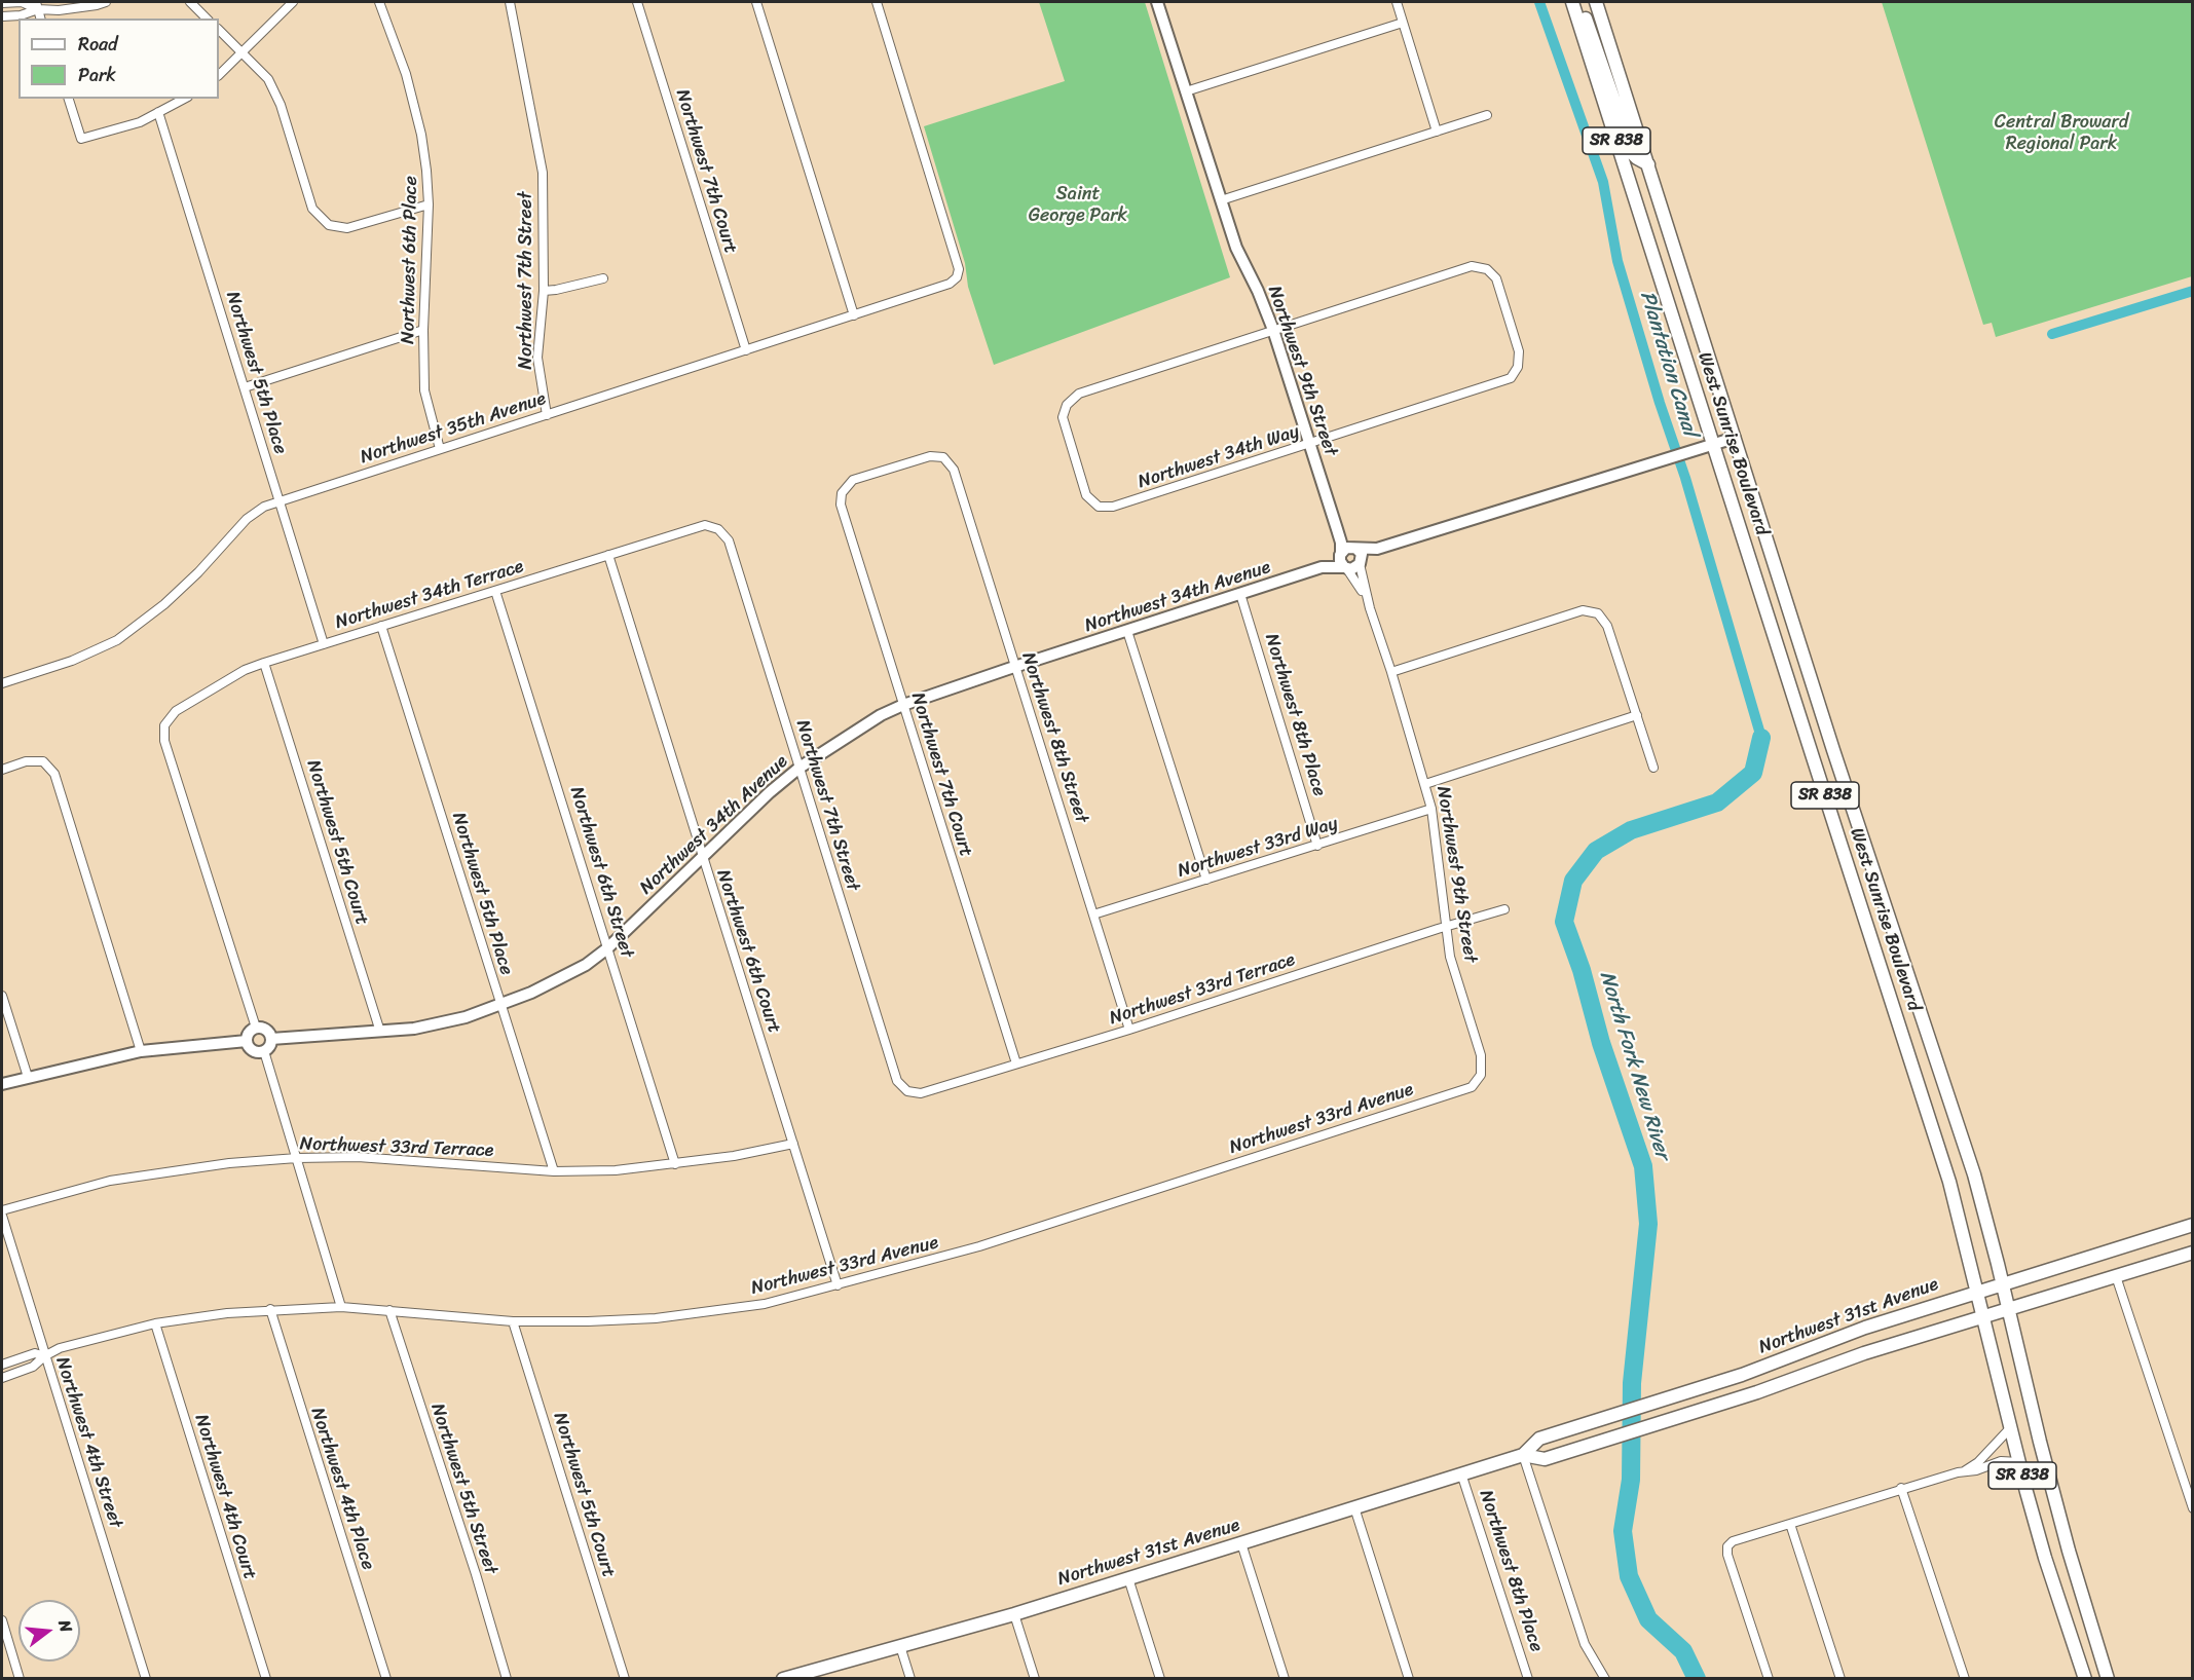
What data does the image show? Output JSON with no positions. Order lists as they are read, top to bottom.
{
  "streets": {
    "main road": ["SR 838", "West Sunrise Boulevard", "Northwest 31st Avenue"],
    "street": [
      "Northwest 7th Court",
      "Northwest 6th Place",
      "Northwest 7th Street",
      "Northwest 9th Street",
      "Northwest 5th Place",
      "Northwest 35th Avenue",
      "Northwest 34th Way",
      "Northwest 34th Terrace",
      "Northwest 34th Avenue",
      "Northwest 8th Place",
      "Northwest 8th Street",
      "Northwest 5th Court",
      "Northwest 33rd Way",
      "Northwest 6th Street",
      "Northwest 6th Court",
      "Northwest 33rd Terrace",
      "Northwest 33rd Avenue",
      "Northwest 4th Street",
      "Northwest 4th Place",
      "Northwest 5th Street",
      "Northwest 4th Court"
    ]
  },
  "crossings": [
    ["Northwest 7th Court", "Northwest 35th Avenue"],
    ["Northwest 7th Court", "Northwest 34th Avenue"],
    ["Northwest 7th Court", "Northwest 8th Street"],
    ["Northwest 7th Court", "Northwest 33rd Terrace"],
    ["Northwest 6th Place", "Northwest 35th Avenue"],
    ["Northwest 7th Street", "Northwest 35th Avenue"],
    ["Northwest 7th Street", "Northwest 34th Terrace"],
    ["Northwest 7th Street", "Northwest 34th Avenue"],
    ["Northwest 7th Street", "Northwest 33rd Terrace"],
    ["Northwest 9th Street", "Northwest 34th Way"],
    ["Northwest 9th Street", "Northwest 34th Avenue"],
    ["Northwest 9th Street", "Northwest 33rd Way"],
    ["Northwest 9th Street", "Northwest 33rd Terrace"],
    ["Northwest 9th Street", "Northwest 33rd Avenue"],
    ["Northwest 5th Place", "Northwest 35th Avenue"],
    ["Northwest 5th Place", "Northwest 34th Terrace"],
    ["Northwest 5th Place", "Northwest 34th Avenue"],
    ["Northwest 5th Place", "Northwest 33rd Terrace"],
    ["West Sunrise Boulevard", "Northwest 31st Avenue"],
    ["Northwest 34th Terrace", "Northwest 34th Avenue"],
    ["Northwest 34th Terrace", "Northwest 5th Court"],
    ["Northwest 34th Terrace", "Northwest 6th Street"],
    ["Northwest 34th Terrace", "Northwest 6th Court"],
    ["Northwest 34th Avenue", "Northwest 8th Place"],
    ["Northwest 34th Avenue", "Northwest 8th Street"],
    ["Northwest 34th Avenue", "Northwest 5th Court"],
    ["Northwest 34th Avenue", "Northwest 6th Street"],
    ["Northwest 34th Avenue", "Northwest 6th Court"],
    ["Northwest 8th Place", "Northwest 33rd Way"],
    ["Northwest 8th Place", "Northwest 31st Avenue"],
    ["Northwest 8th Street", "Northwest 33rd Way"],
    ["Northwest 8th Street", "Northwest 33rd Terrace"],
    ["Northwest 5th Court", "Northwest 33rd Avenue"],
    ["Northwest 6th Street", "Northwest 33rd Terrace"],
    ["Northwest 6th Court", "Northwest 33rd Terrace"],
    ["Northwest 6th Court", "Northwest 33rd Avenue"],
    ["Northwest 33rd Avenue", "Northwest 4th Street"],
    ["Northwest 33rd Avenue", "Northwest 4th Place"],
    ["Northwest 33rd Avenue", "Northwest 5th Street"],
    ["Northwest 33rd Avenue", "Northwest 4th Court"]
  ],
  "water": ["Plantation Canal", "North Fork New River"],
  "parks": ["Central Broward Regional Park", "Saint George Park"],
  "legend": ["Road", "Park"],
  "north": "right"
}
